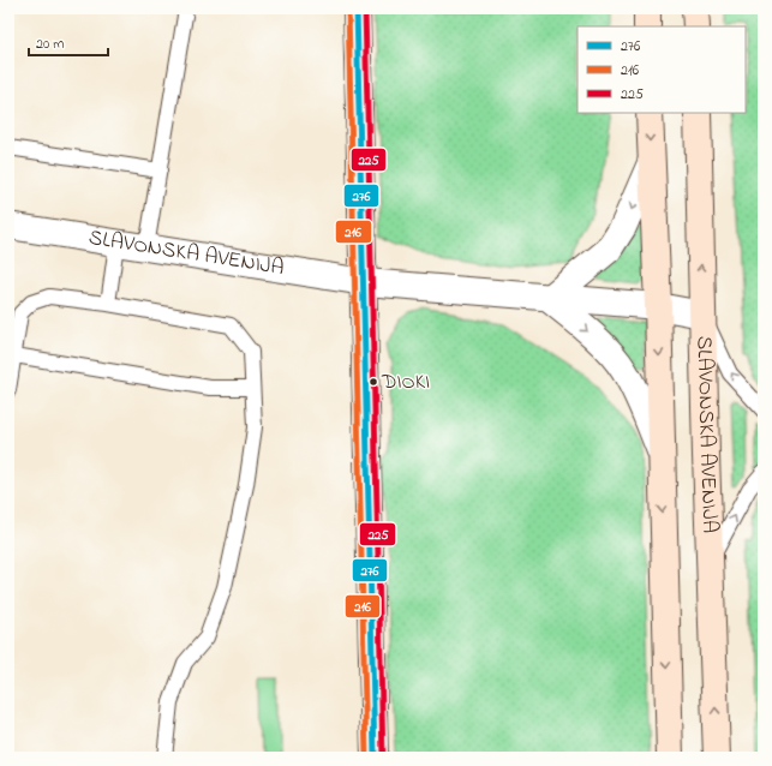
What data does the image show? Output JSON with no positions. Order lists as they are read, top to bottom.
{
  "streets": {
    "main road": ["SLAVONSKA AVENIJA"]
  },
  "places": ["DIOKI"],
  "lines": ["transit line 276", "transit line 216", "transit line 225"],
  "legend": ["276", "216", "225"],
  "scale_bar": "20 m"
}
